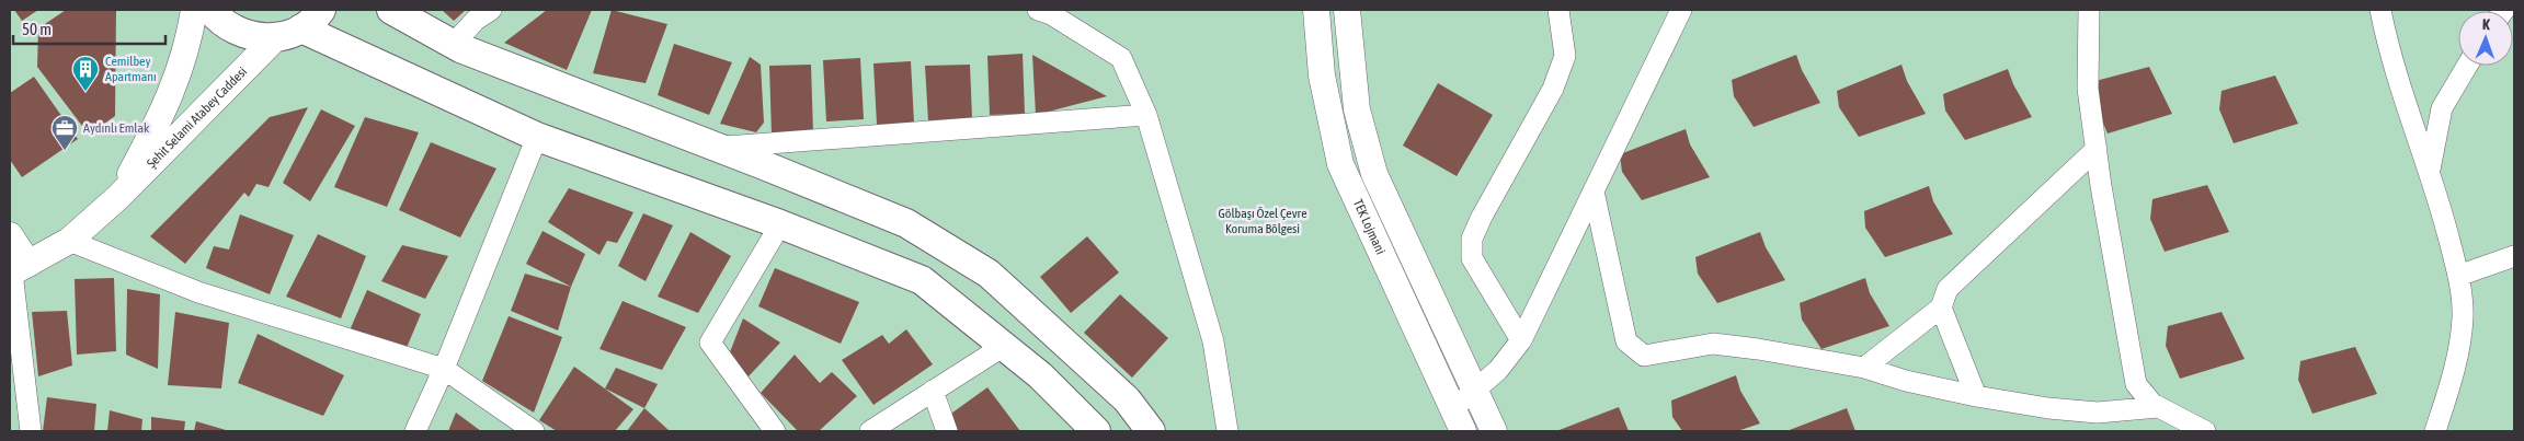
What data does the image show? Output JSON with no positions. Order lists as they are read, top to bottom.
{
  "streets": {
    "street": ["Şehit Selami Atabey Caddesi", "TEK Lojmani"]
  },
  "parks": ["Gölbaşı Özel Çevre Koruma Bölgesi"],
  "places": {
    "building": ["Cemilbey Apartmanı"],
    "office": ["Aydınlı Emlak"]
  },
  "scale_bar": "50 m",
  "north": "top"
}
